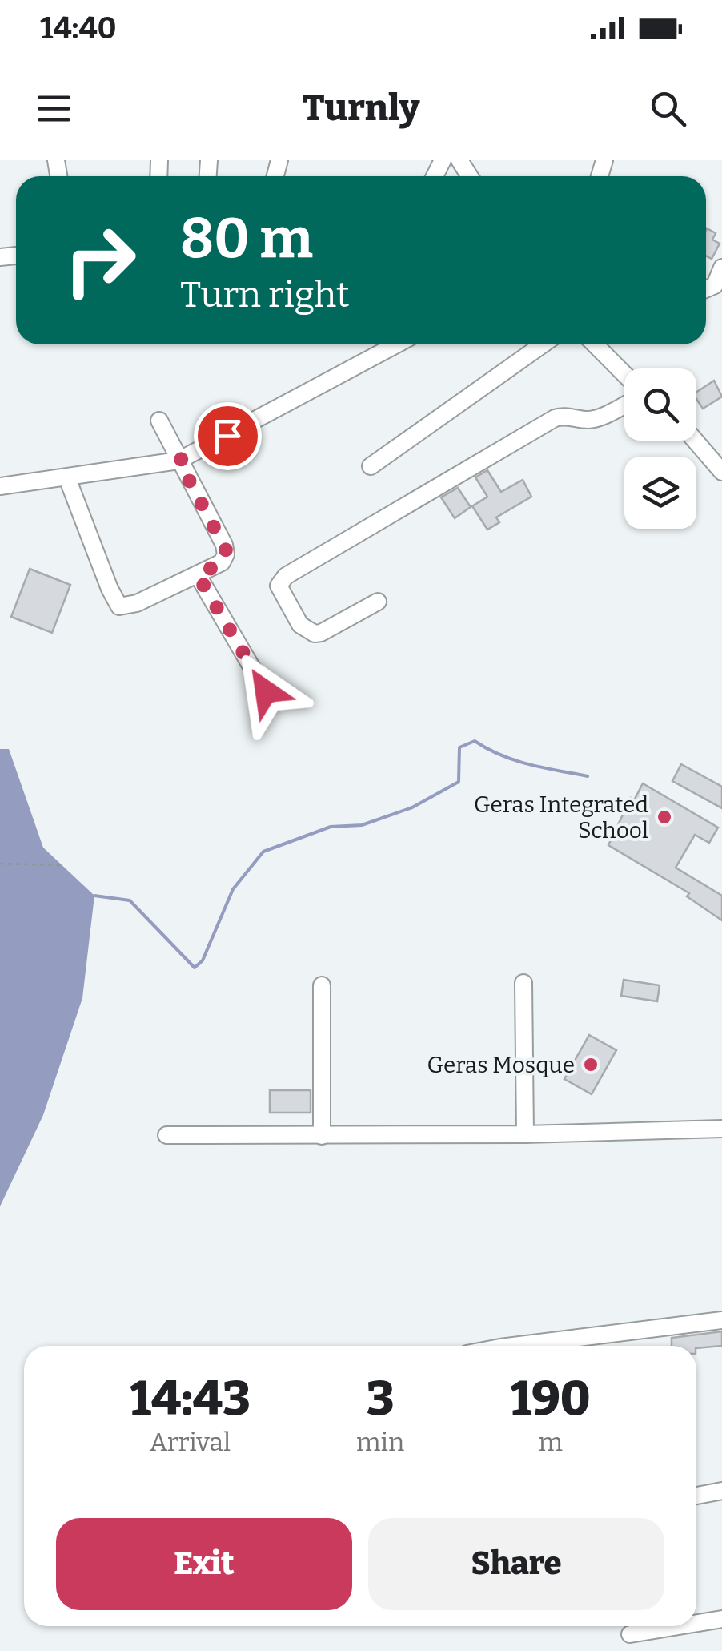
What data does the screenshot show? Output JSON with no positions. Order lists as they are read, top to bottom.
{
  "places": ["Geras Integrated School", "Geras Mosque"],
  "page": {
    "status": "14:40",
    "header": "Turnly",
    "turn": ["80 m", "Turn right"],
    "eta": [
      "14:43",
      "Arrival",
      "3",
      "min",
      "190",
      "m"
    ],
    "buttons": ["Exit", "Share"]
  }
}
